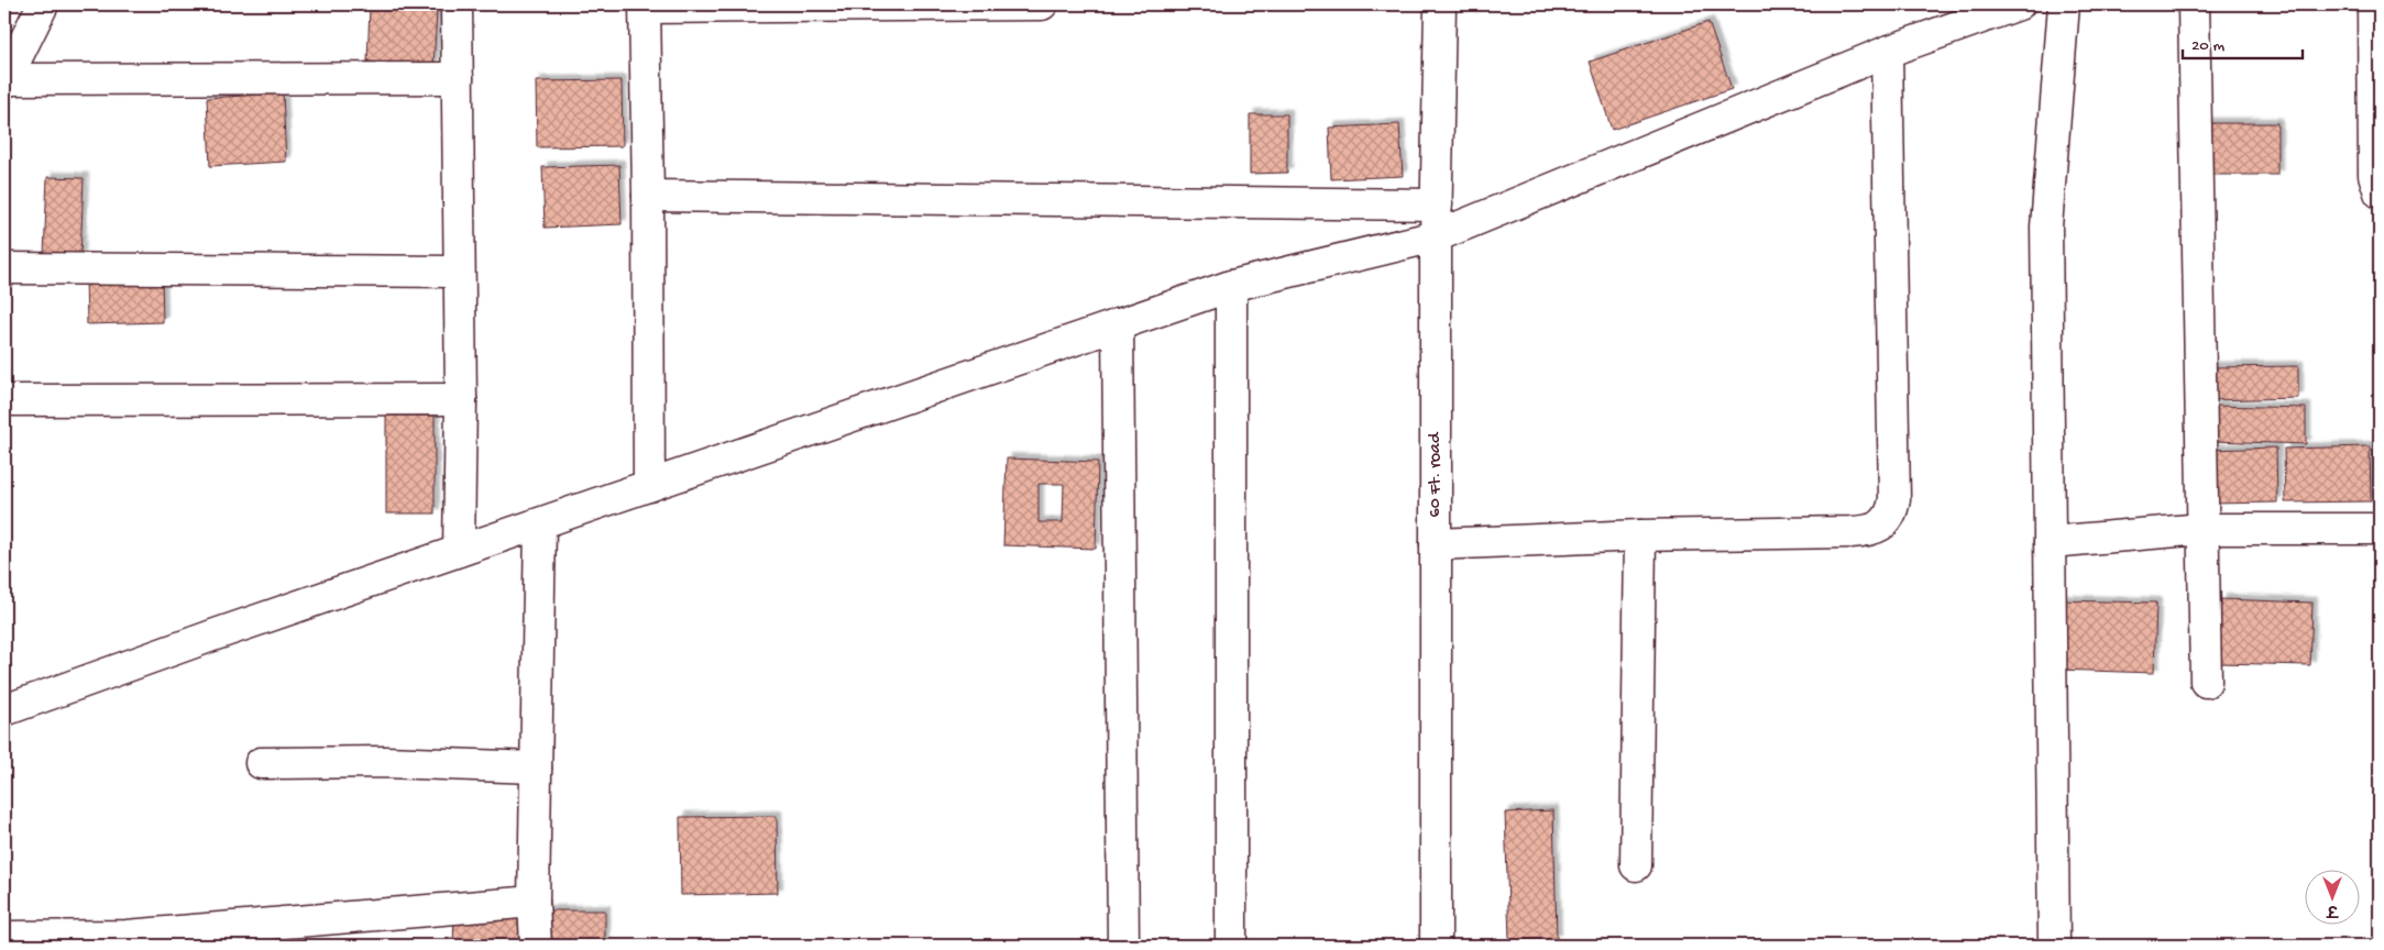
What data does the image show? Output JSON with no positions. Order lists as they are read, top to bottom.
{
  "streets": {
    "street": ["60 Ft. road"]
  },
  "scale_bar": "20 m",
  "north": "bottom"
}
